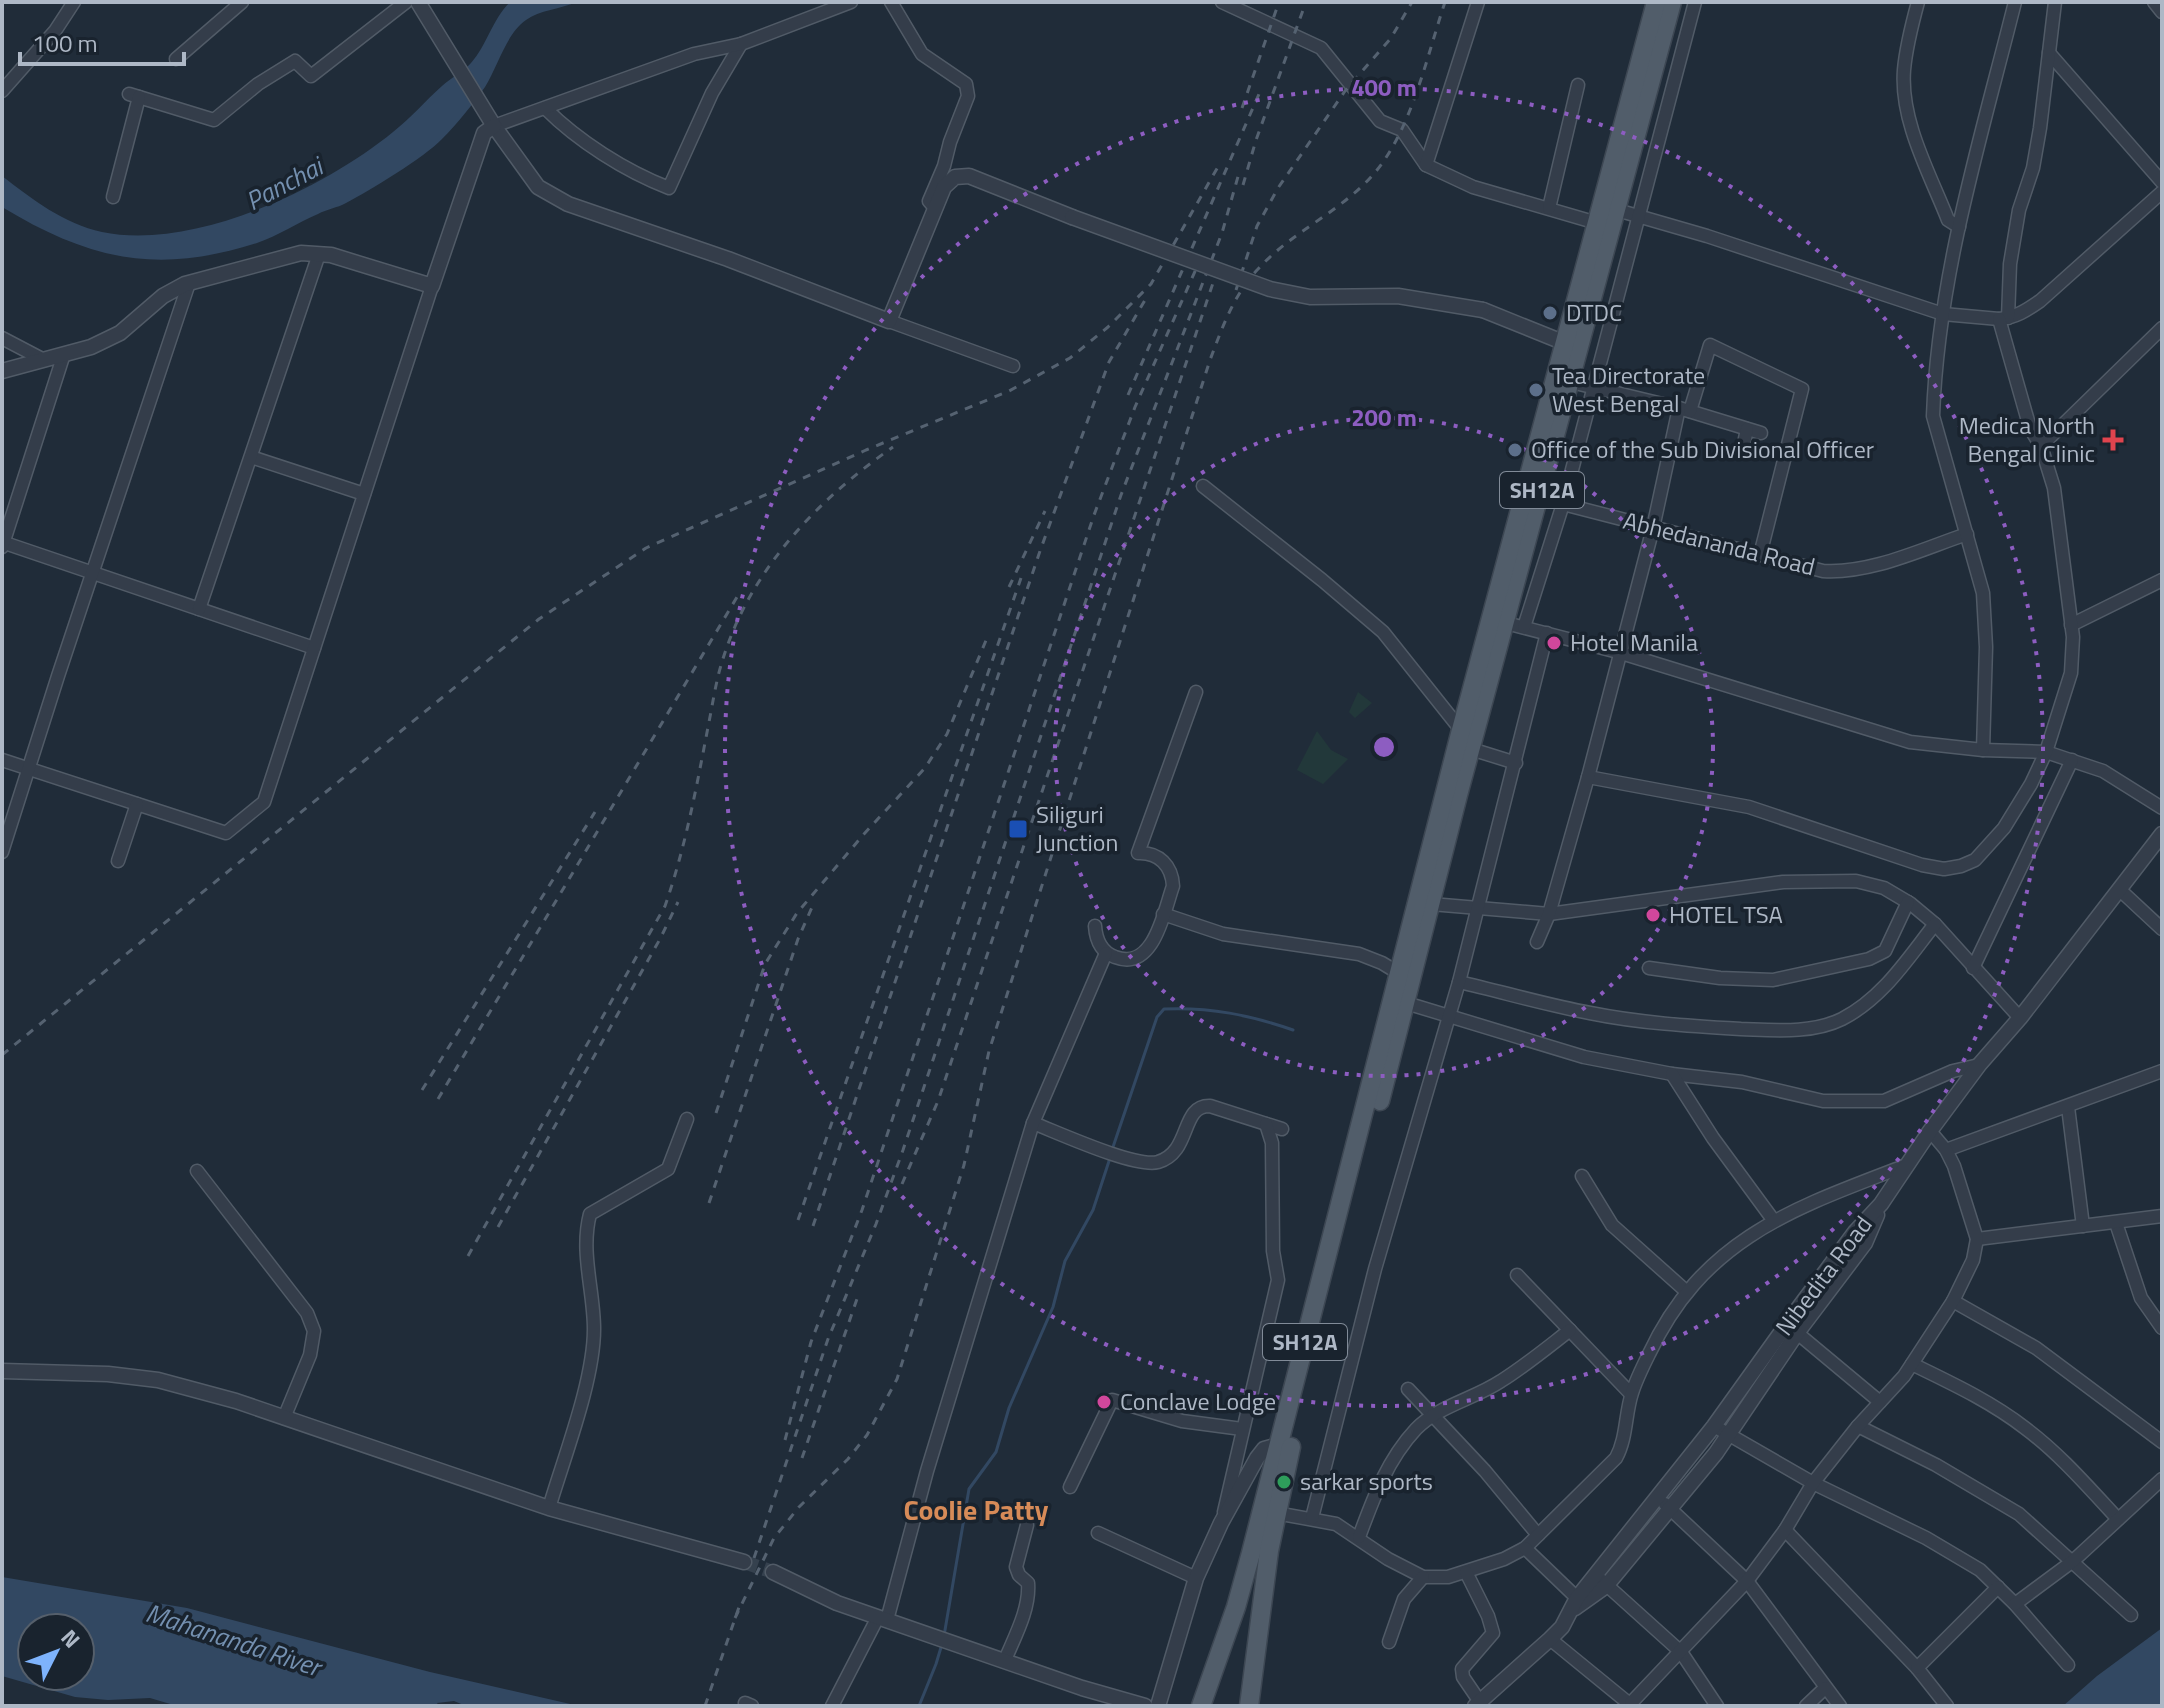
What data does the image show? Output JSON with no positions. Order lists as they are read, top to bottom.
{
  "streets": {
    "main road": ["SH12A"],
    "street": ["Abhedananda Road", "Nibedita Road"]
  },
  "districts": ["Coolie Patty"],
  "water": ["Panchai", "Mahananda River"],
  "places": {
    "other": [
      "DTDC",
      "Tea Directorate West Bengal",
      "Office of the Sub Divisional Officer",
      "Hotel Manila",
      "HOTEL TSA",
      "Conclave Lodge",
      "sarkar sports"
    ],
    "health": ["Medica North Bengal Clinic"],
    "transit": ["Siliguri Junction"]
  },
  "scale_bar": "100 m",
  "north": "top right",
  "rings": ["400 m", "200 m"]
}
